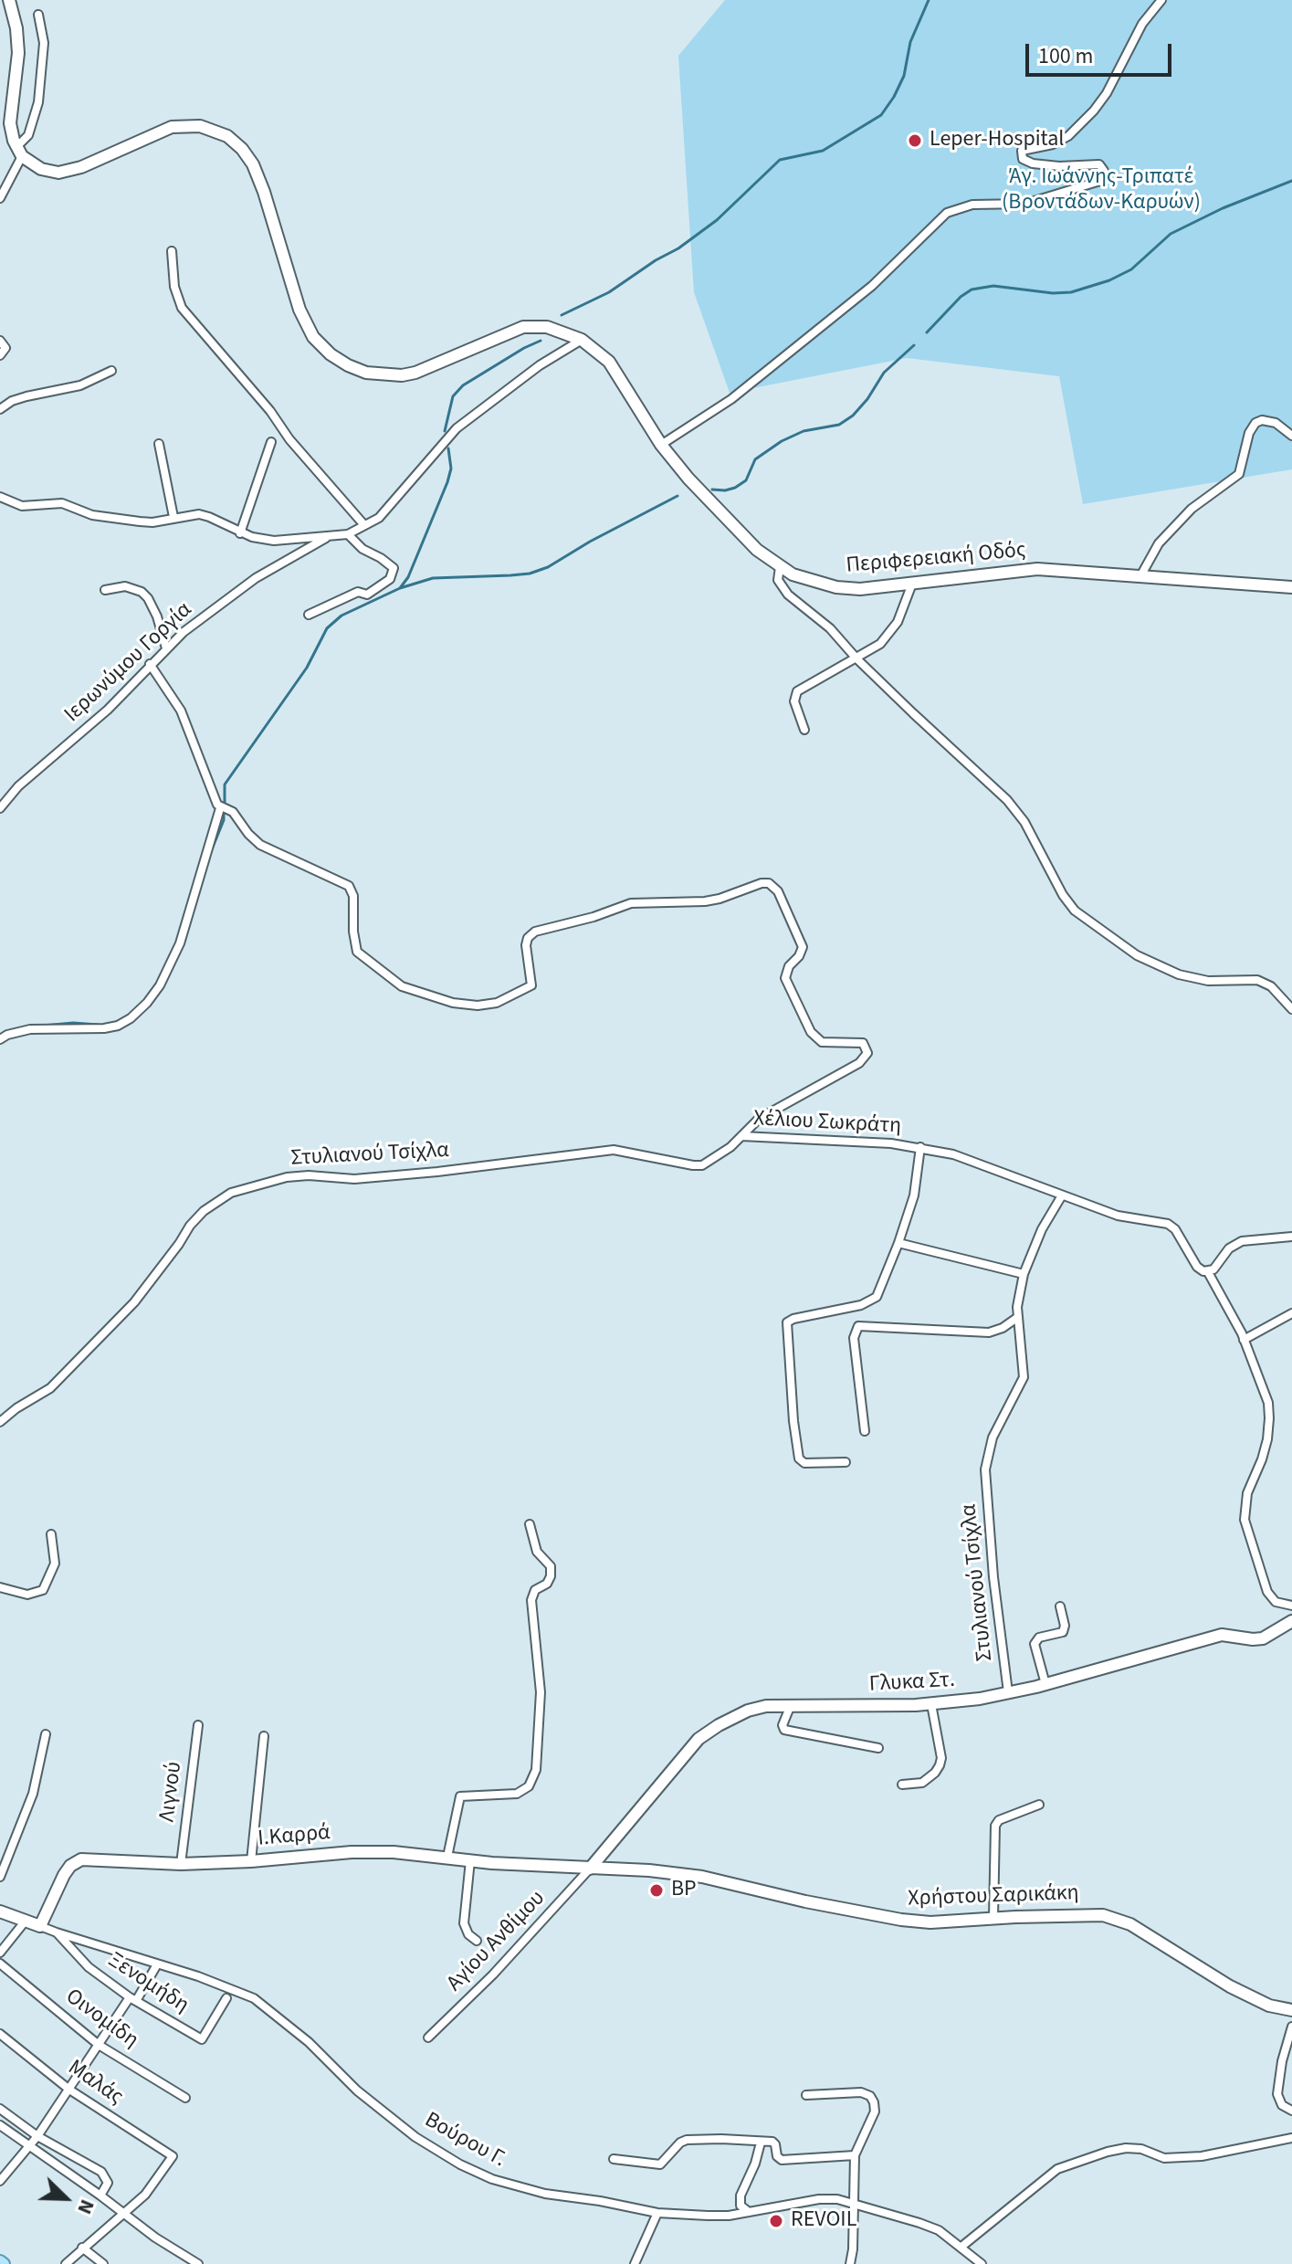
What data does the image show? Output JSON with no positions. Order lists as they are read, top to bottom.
{
  "streets": {
    "main road": [
      "Περιφερειακή Οδός",
      "Γλυκα Στ.",
      "Ι.Καρρά",
      "Χρήστου Σαρικάκη"
    ],
    "street": [
      "Ιερωνύμου Γοργία",
      "Χέλιου Σωκράτη",
      "Στυλιανού Τσίχλα",
      "Λιγνού",
      "Αγίου Ανθίμου",
      "Ξενομήδη",
      "Οινομίδη",
      "Μαλάς",
      "Βούρου Γ."
    ]
  },
  "crossings": [
    ["Χέλιου Σωκράτη", "Στυλιανού Τσίχλα"],
    ["Στυλιανού Τσίχλα", "Γλυκα Στ."],
    ["Γλυκα Στ.", "Ι.Καρρά"],
    ["Γλυκα Στ.", "Χρήστου Σαρικάκη"],
    ["Γλυκα Στ.", "Αγίου Ανθίμου"],
    ["Λιγνού", "Ι.Καρρά"],
    ["Ι.Καρρά", "Χρήστου Σαρικάκη"],
    ["Ι.Καρρά", "Αγίου Ανθίμου"],
    ["Ι.Καρρά", "Ξενομήδη"],
    ["Χρήστου Σαρικάκη", "Αγίου Ανθίμου"],
    ["Ξενομήδη", "Βούρου Γ."]
  ],
  "parks": ["Άγ. Ιωάννης-Τριπατέ (Βροντάδων-Καρυών)"],
  "places": ["Leper-Hospital", "BP", "REVOIL"],
  "scale_bar": "100 m",
  "north": "bottom right"
}
